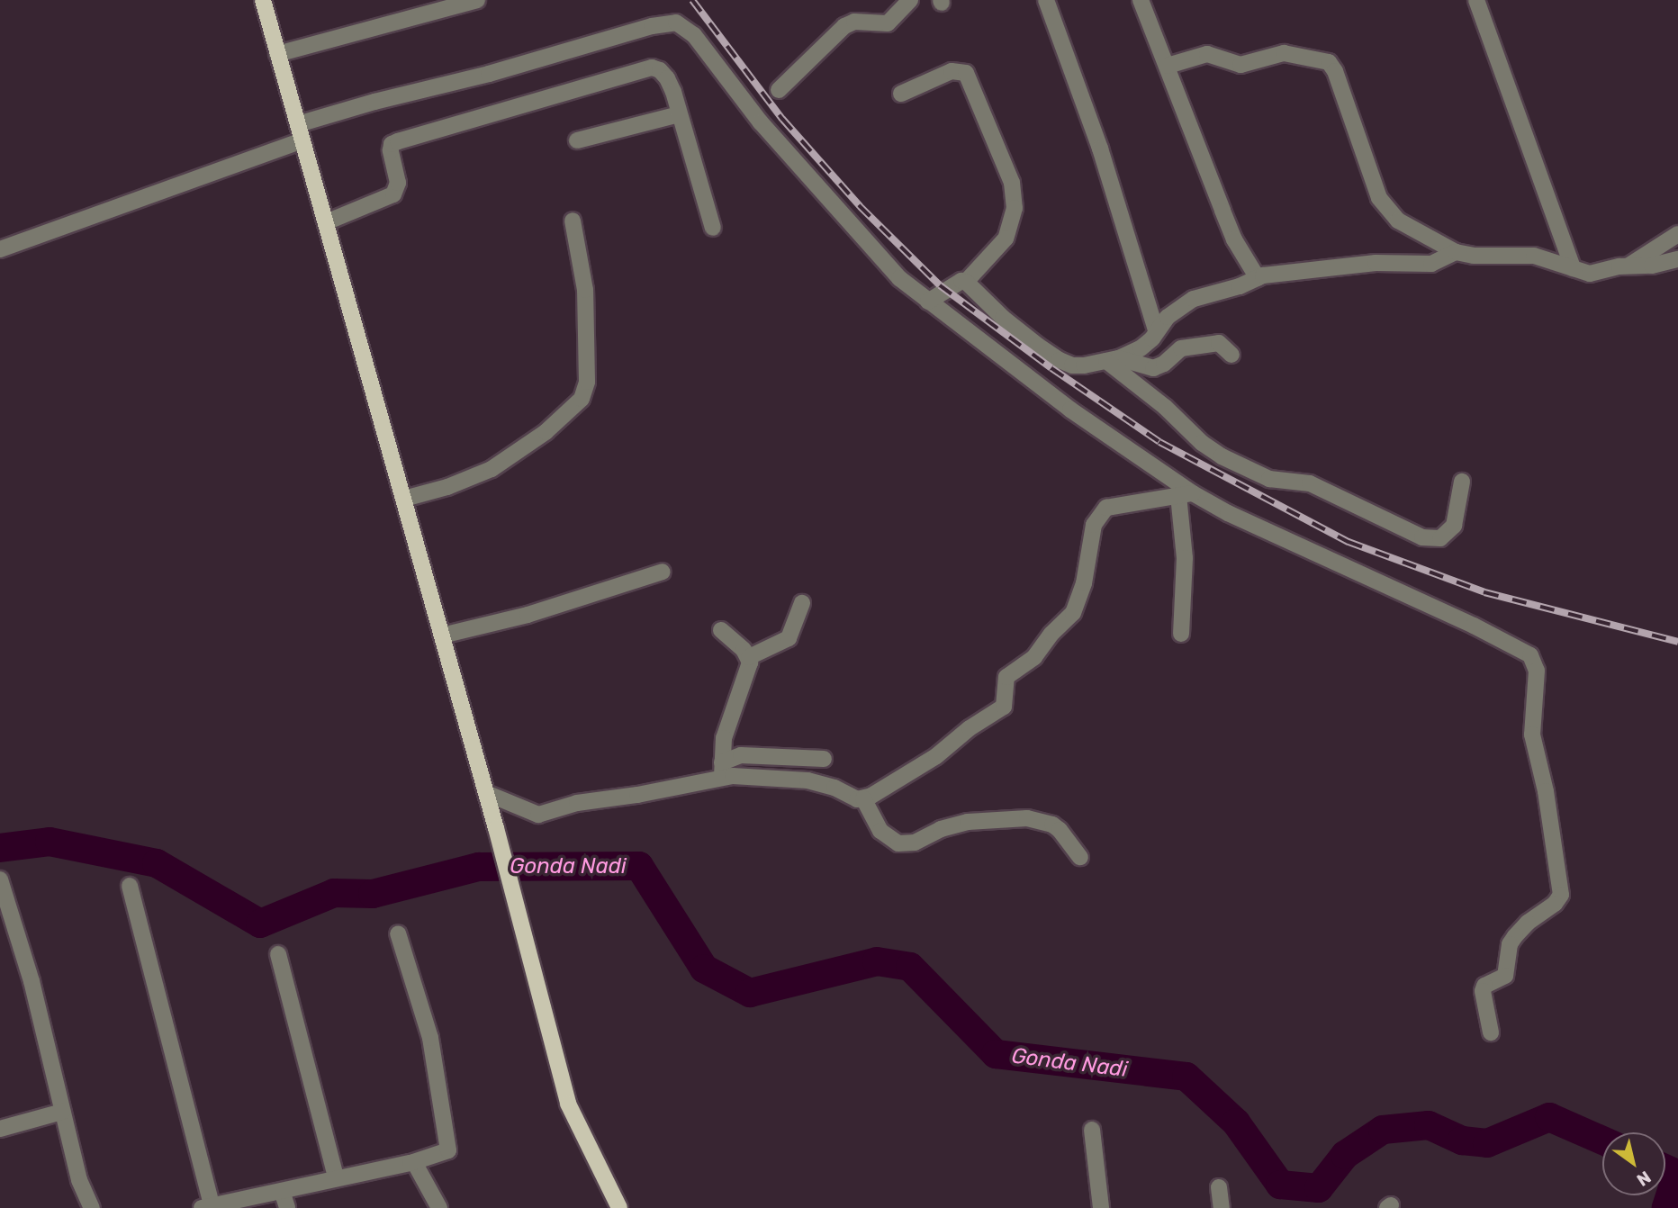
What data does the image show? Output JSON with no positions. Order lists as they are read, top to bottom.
{
  "water": ["Gonda Nadi"],
  "north": "bottom right"
}
